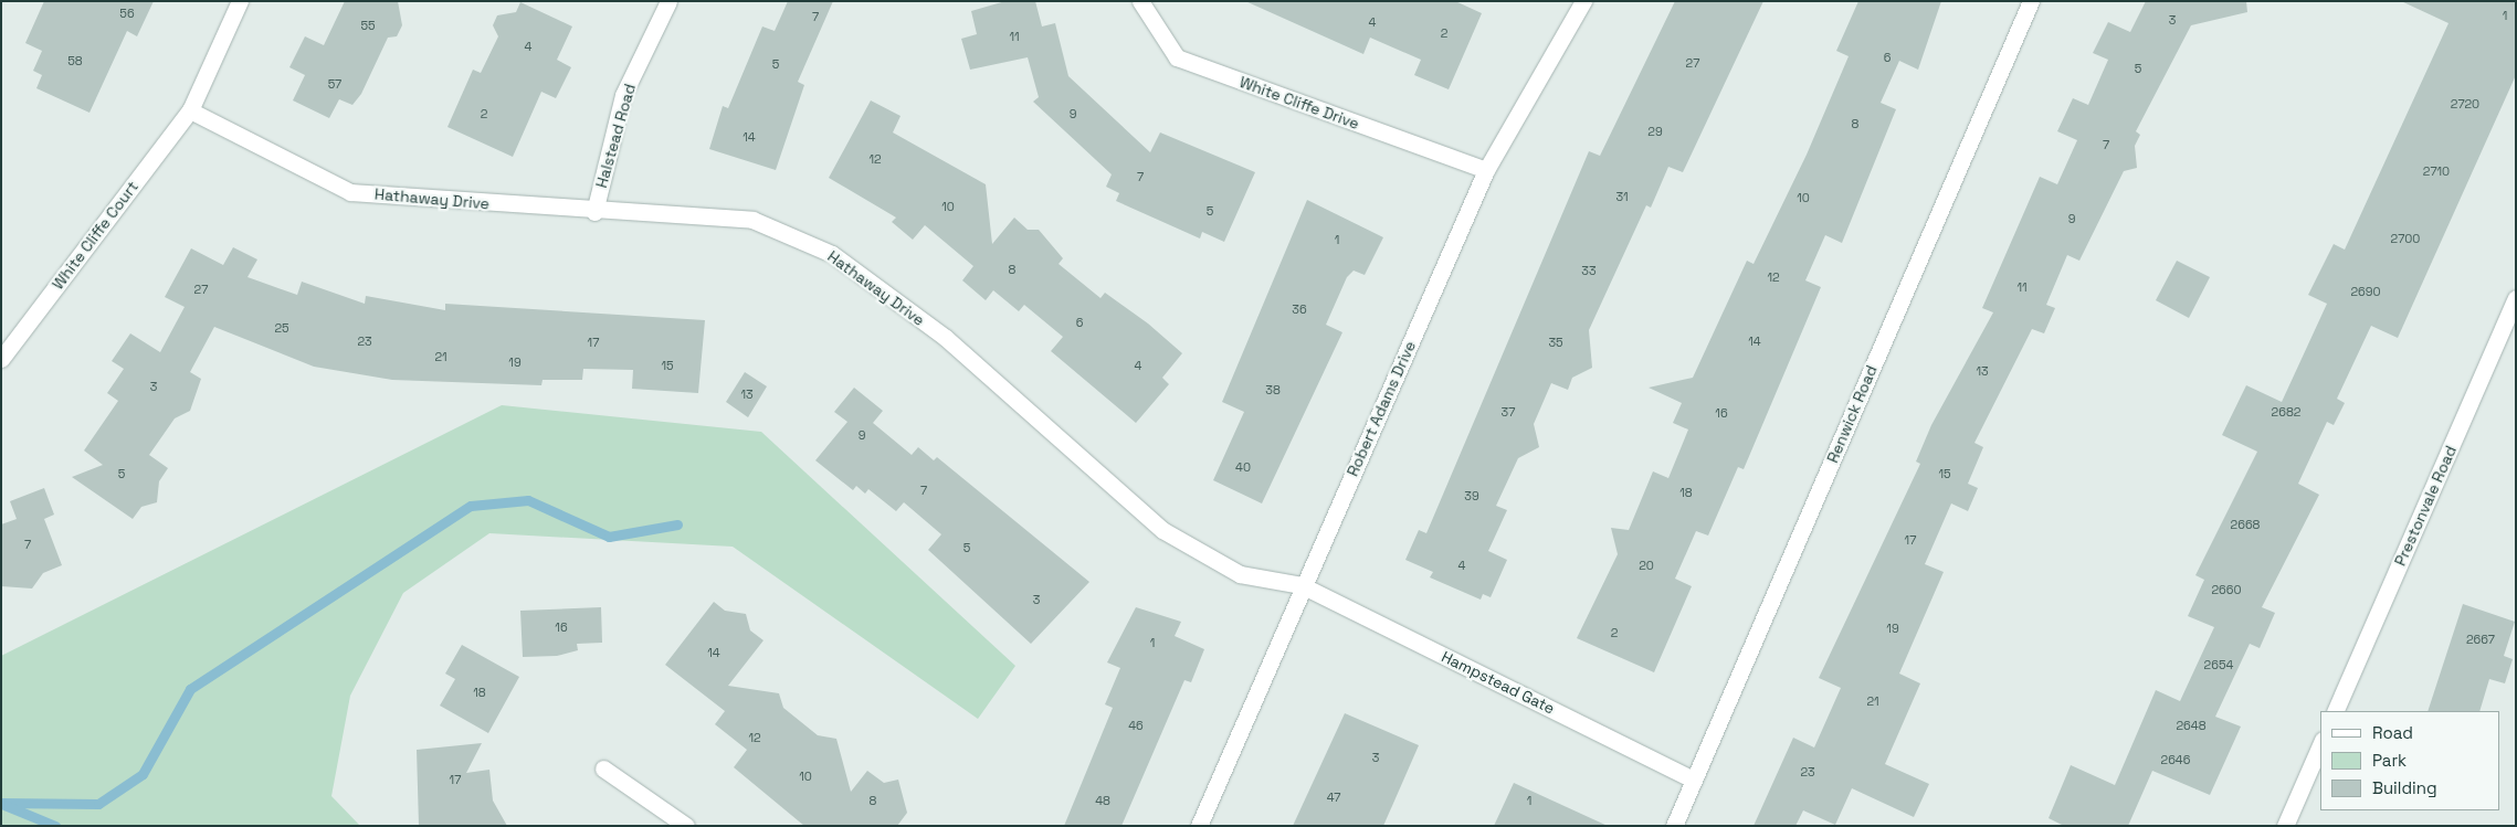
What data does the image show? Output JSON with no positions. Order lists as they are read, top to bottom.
{
  "streets": {
    "street": [
      "White Cliffe Drive",
      "Halstead Road",
      "Hathaway Drive",
      "White Cliffe Court",
      "Robert Adams Drive",
      "Renwick Road",
      "Prestonvale Road",
      "Hampstead Gate"
    ]
  },
  "crossings": [
    ["White Cliffe Drive", "Robert Adams Drive"],
    ["Halstead Road", "Hathaway Drive"],
    ["Hathaway Drive", "White Cliffe Court"],
    ["Hathaway Drive", "Robert Adams Drive"],
    ["Hathaway Drive", "Hampstead Gate"],
    ["Robert Adams Drive", "Hampstead Gate"],
    ["Renwick Road", "Hampstead Gate"]
  ],
  "house_numbers": [
    "56",
    "1",
    "7",
    "3",
    "4",
    "55",
    "2",
    "11",
    "4",
    "6",
    "58",
    "27",
    "5",
    "5",
    "57",
    "2720",
    "2",
    "9",
    "8",
    "29",
    "14",
    "7",
    "12",
    "2710",
    "7",
    "31",
    "10",
    "10",
    "5",
    "9",
    "2700",
    "1",
    "8",
    "33",
    "12",
    "11",
    "27",
    "2690",
    "36",
    "6",
    "25",
    "23",
    "14",
    "17",
    "35",
    "21",
    "19",
    "15",
    "4",
    "13",
    "3",
    "38",
    "13",
    "37",
    "2682",
    "16",
    "9",
    "40",
    "5",
    "15",
    "7",
    "18",
    "39",
    "2668",
    "17",
    "7",
    "5",
    "4",
    "20",
    "2660",
    "3",
    "16",
    "19",
    "2",
    "2667",
    "1",
    "14",
    "2654",
    "18",
    "21",
    "46",
    "2648",
    "12",
    "3",
    "2646",
    "23",
    "10",
    "17",
    "47",
    "8",
    "48",
    "1"
  ],
  "legend": ["Road", "Park", "Building"]
}
